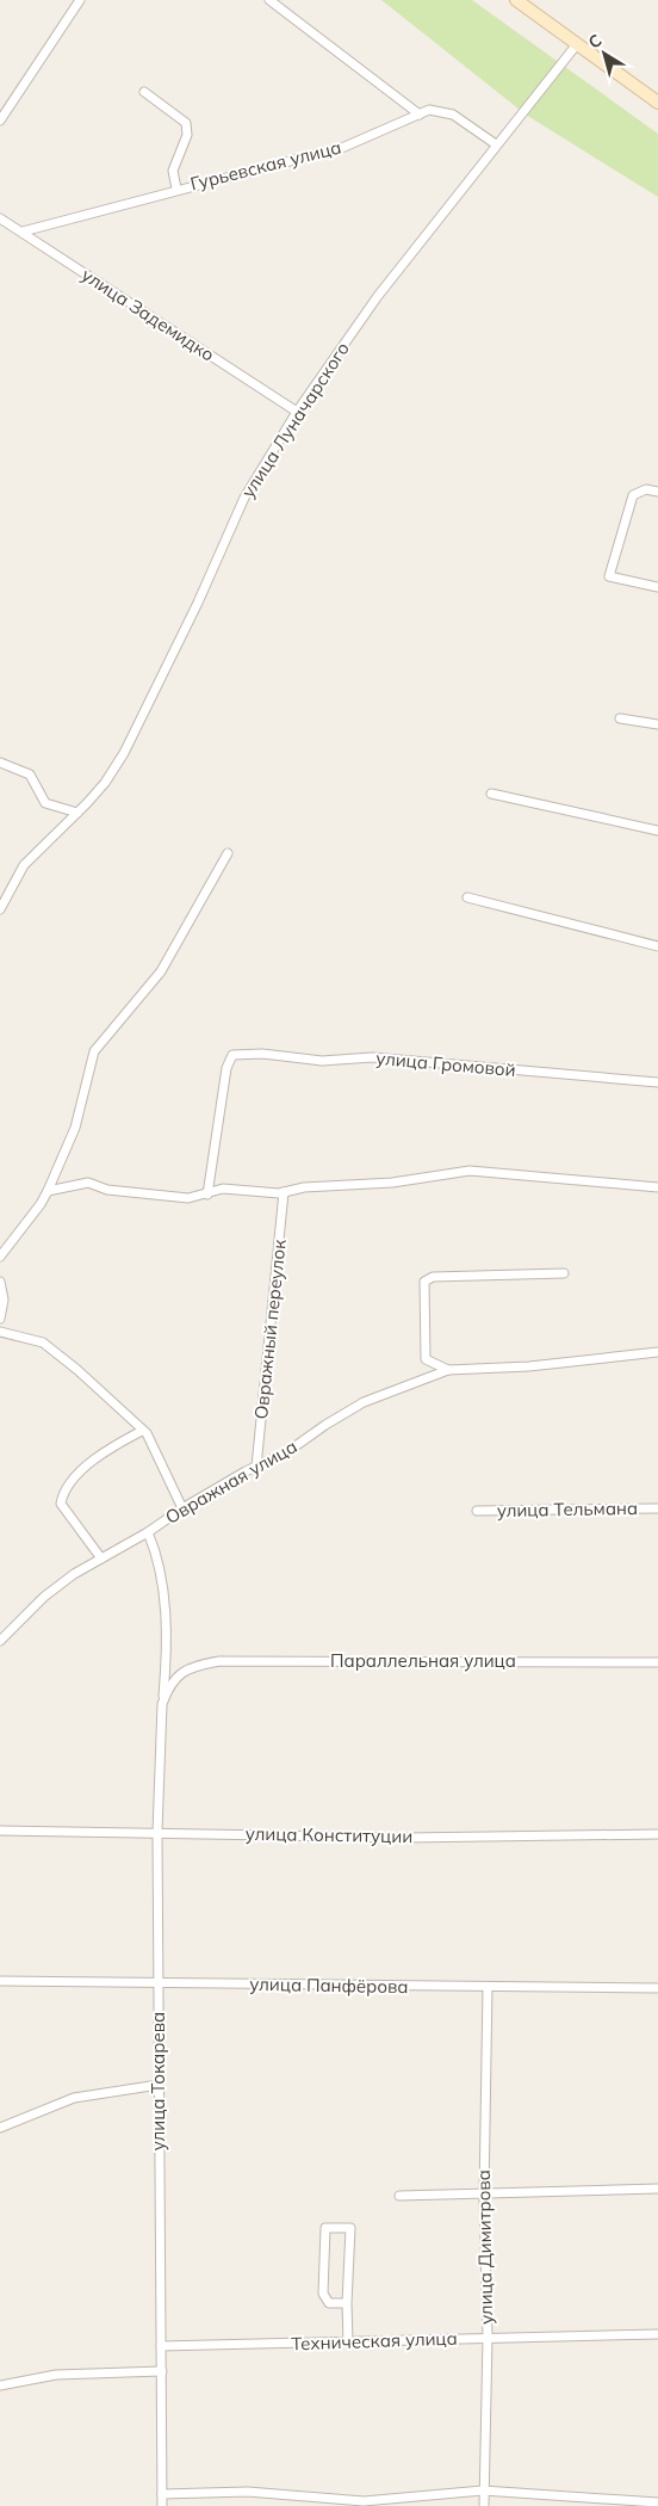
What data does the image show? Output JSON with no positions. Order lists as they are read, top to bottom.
{
  "streets": {
    "street": [
      "Гурьевская улица",
      "улица Задемидко",
      "улица Луначарского",
      "улица Громовой",
      "Овражный переулок",
      "Овражная улица",
      "улица Тельмана",
      "Параллельная улица",
      "улица Конституции",
      "улица Панфёрова",
      "улица Токарева",
      "улица Димитрова",
      "Техническая улица"
    ]
  },
  "crossings": [
    ["Гурьевская улица", "улица Задемидко"],
    ["Гурьевская улица", "улица Луначарского"],
    ["улица Задемидко", "улица Луначарского"],
    ["Овражный переулок", "Овражная улица"],
    ["Параллельная улица", "улица Токарева"],
    ["улица Конституции", "улица Токарева"],
    ["улица Панфёрова", "улица Токарева"],
    ["улица Панфёрова", "улица Димитрова"],
    ["улица Токарева", "Техническая улица"],
    ["улица Димитрова", "Техническая улица"]
  ],
  "north": "top left"
}
